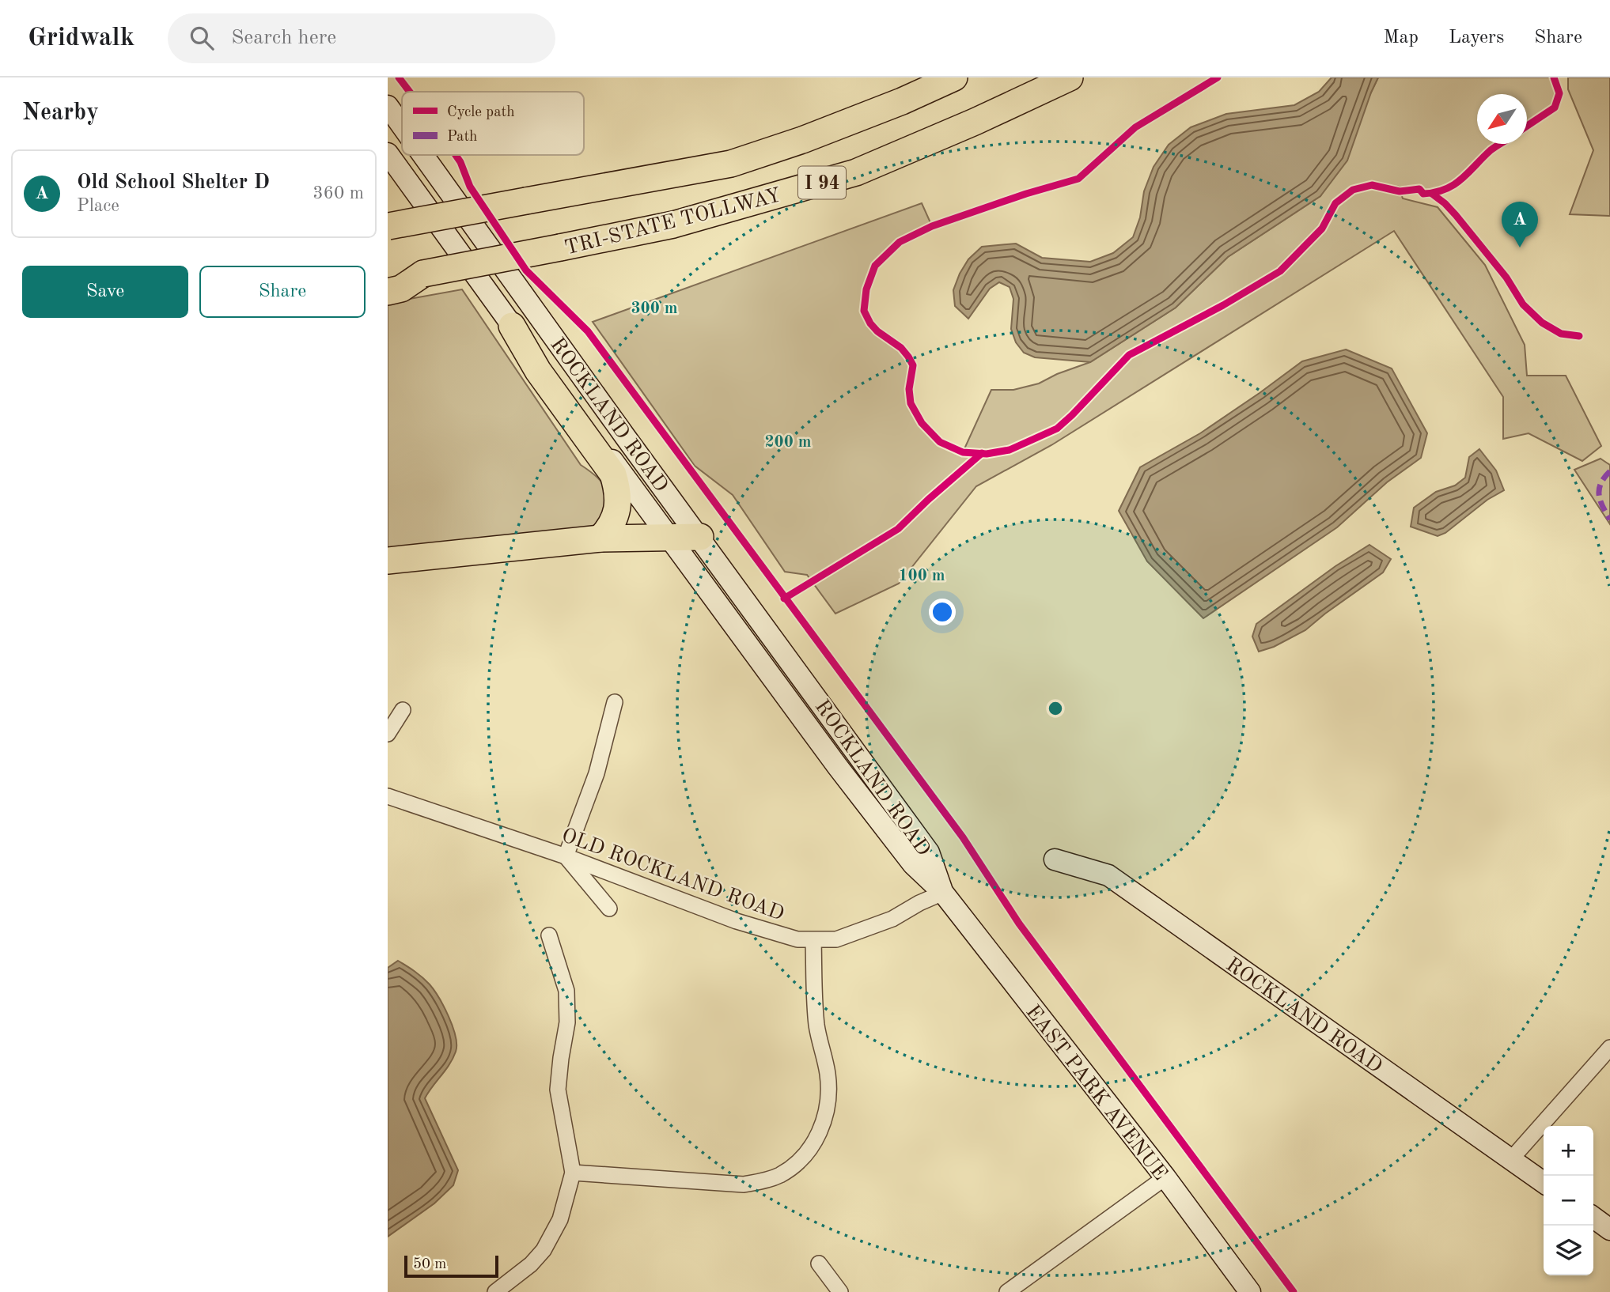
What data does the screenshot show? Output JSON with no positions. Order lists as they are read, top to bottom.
{
  "streets": {
    "highway": ["I 94", "TRI-STATE TOLLWAY"],
    "main road": ["ROCKLAND ROAD", "EAST PARK AVENUE"],
    "street": ["OLD ROCKLAND ROAD"]
  },
  "crossings": [
    ["ROCKLAND ROAD", "OLD ROCKLAND ROAD"],
    ["ROCKLAND ROAD", "EAST PARK AVENUE"],
    ["OLD ROCKLAND ROAD", "EAST PARK AVENUE"]
  ],
  "legend": ["Cycle path", "Path"],
  "scale_bar": "50 m",
  "north": "bottom left",
  "page": {
    "header": "Gridwalk",
    "search": "Search here",
    "nav": ["Map", "Layers", "Share"],
    "heading": "Nearby",
    "list": [
      {
        "mark": "A",
        "name": "Old School Shelter D",
        "note": "Place",
        "value": "360 m"
      }
    ],
    "pins": "A",
    "buttons": ["Save", "Share"],
    "map_buttons": ["+", "−"],
    "scale": "50 m"
  },
  "rings": ["300 m", "200 m", "100 m"]
}
